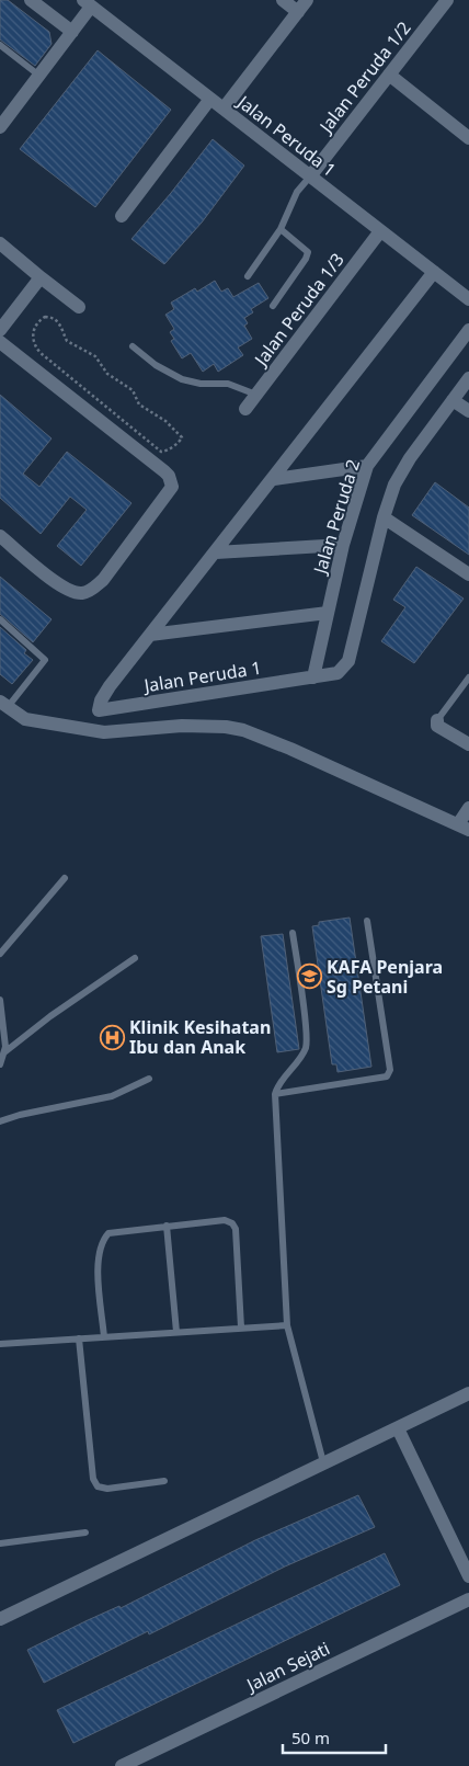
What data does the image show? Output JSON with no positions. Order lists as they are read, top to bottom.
{
  "streets": {
    "street": [
      "Jalan Peruda 1/2",
      "Jalan Peruda 1",
      "Jalan Peruda 1/3",
      "Jalan Peruda 2",
      "Jalan Sejati"
    ]
  },
  "crossings": [
    ["Jalan Peruda 1/2", "Jalan Peruda 1"],
    ["Jalan Peruda 1", "Jalan Peruda 1/3"],
    ["Jalan Peruda 1", "Jalan Peruda 2"]
  ],
  "places": {
    "school or university": ["KAFA Penjara Sg Petani"],
    "hospital": ["Klinik Kesihatan Ibu dan Anak"]
  },
  "scale_bar": "50 m"
}
